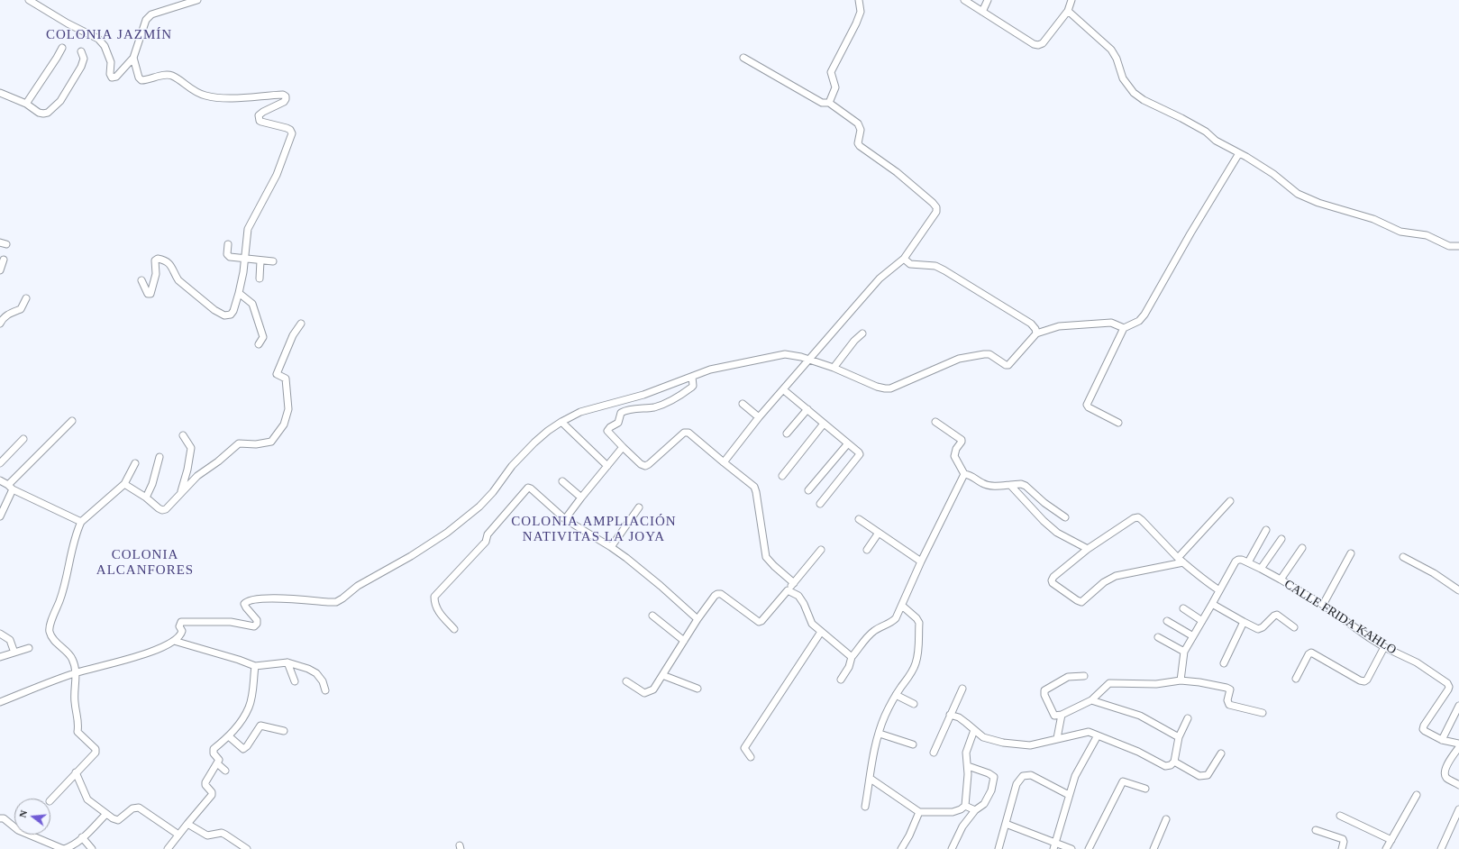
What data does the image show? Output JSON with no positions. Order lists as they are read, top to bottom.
{
  "streets": {
    "street": ["CALLE FRIDA KAHLO"]
  },
  "districts": ["COLONIA JAZMÍN", "COLONIA AMPLIACIÓN NATIVITAS LA JOYA", "COLONIA ALCANFORES"],
  "north": "left"
}
